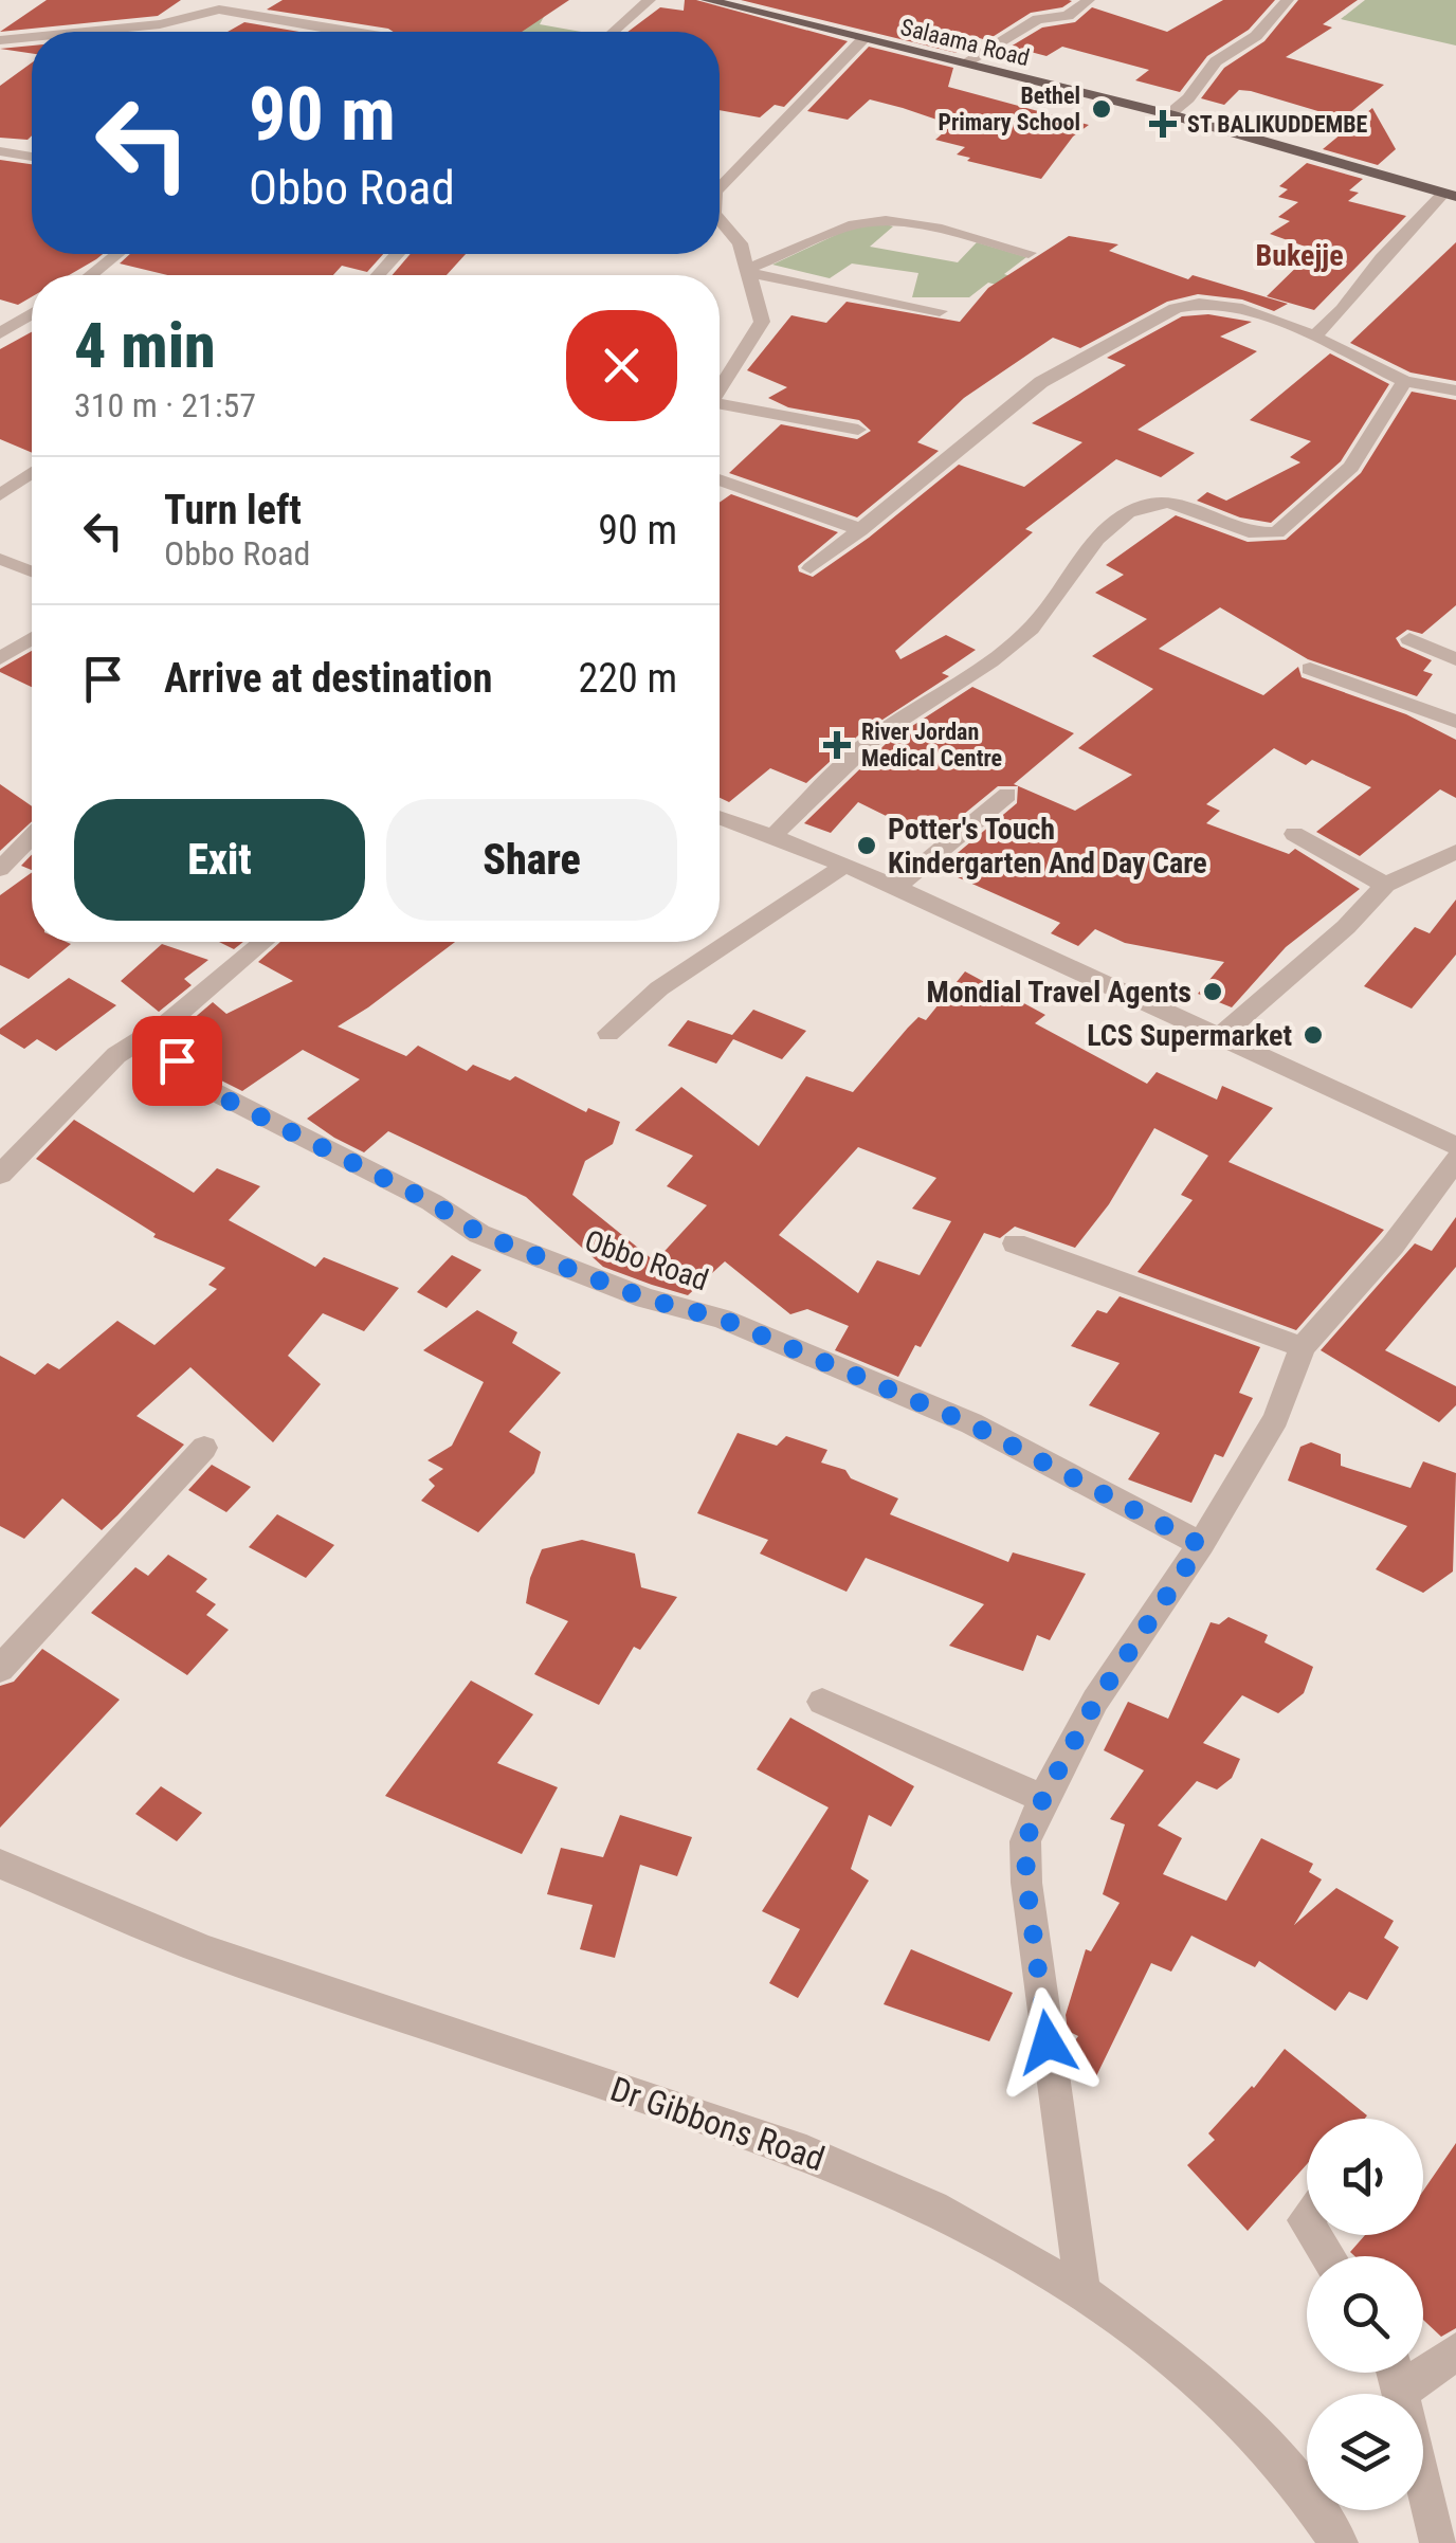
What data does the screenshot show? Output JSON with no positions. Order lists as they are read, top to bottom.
{
  "streets": {
    "main road": ["Salaama Road"],
    "street": ["Obbo Road", "Dr Gibbons Road"]
  },
  "districts": ["Bukejje"],
  "places": {
    "other": [
      "Bethel Primary School",
      "Potter's Touch Kindergarten And Day Care",
      "Mondial Travel Agents",
      "LCS Supermarket"
    ],
    "health": ["ST BALIKUDDEMBE", "River Jordan Medical Centre"]
  },
  "page": {
    "turn": ["90 m", "Obbo Road"],
    "heading": ["4 min", "310 m · 21:57"],
    "list": [
      {
        "name": "Turn left",
        "note": "Obbo Road",
        "value": "90 m"
      },
      {
        "name": "Arrive at destination",
        "value": "220 m"
      }
    ],
    "buttons": ["Exit", "Share"]
  }
}
